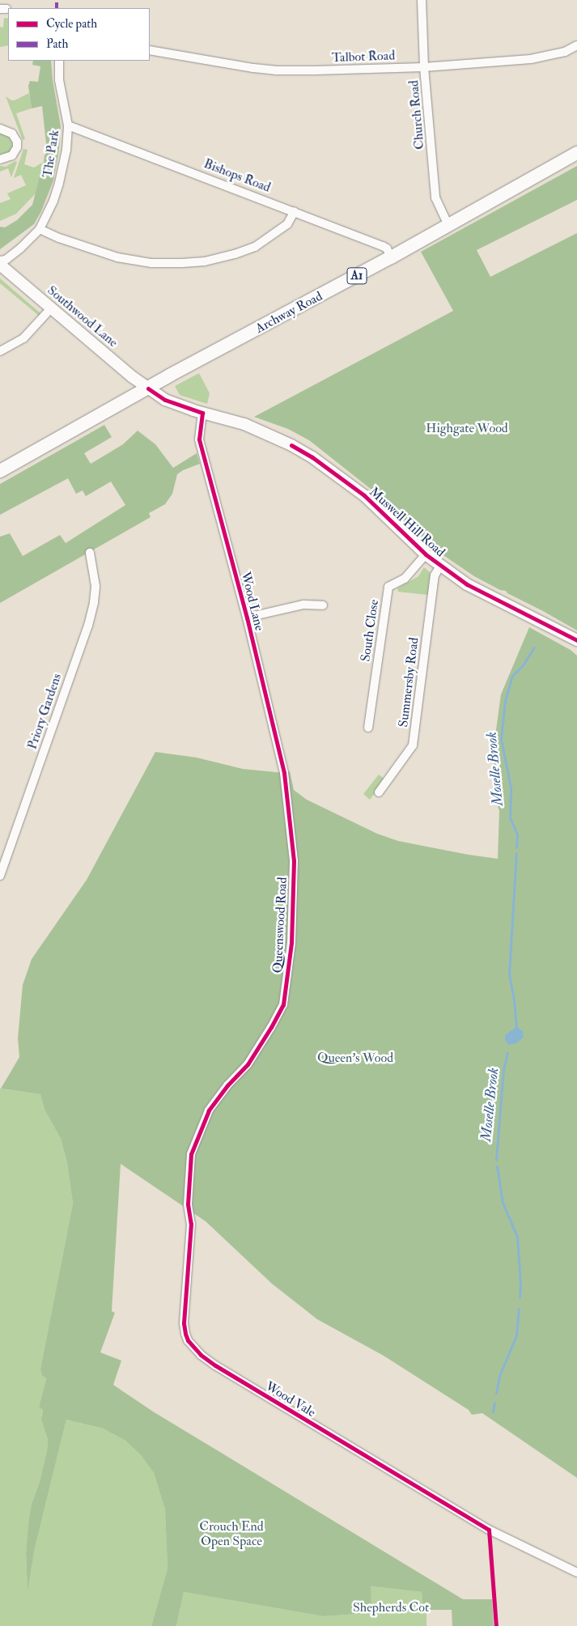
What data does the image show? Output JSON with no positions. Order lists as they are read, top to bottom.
{
  "streets": {
    "highway": ["A1", "Archway Road"],
    "main road": ["Southwood Lane", "Muswell Hill Road"],
    "street": [
      "Talbot Road",
      "Church Road",
      "The Park",
      "Bishops Road",
      "Wood Lane",
      "South Close",
      "Summersby Road",
      "Priory Gardens",
      "Queenswood Road",
      "Wood Vale"
    ]
  },
  "crossings": [
    ["Talbot Road", "Church Road"],
    ["Church Road", "Archway Road"],
    ["The Park", "Bishops Road"],
    ["Bishops Road", "Archway Road"],
    ["Archway Road", "Southwood Lane"],
    ["Archway Road", "Muswell Hill Road"],
    ["Southwood Lane", "Muswell Hill Road"],
    ["Muswell Hill Road", "Wood Lane"],
    ["Muswell Hill Road", "South Close"],
    ["Muswell Hill Road", "Summersby Road"],
    ["Wood Lane", "Queenswood Road"],
    ["Queenswood Road", "Wood Vale"]
  ],
  "water": ["Moselle Brook"],
  "parks": [
    "Highgate Wood",
    "Queen’s Wood",
    "Crouch End Open Space",
    "Shepherds Cot"
  ],
  "legend": ["Cycle path", "Path"]
}
